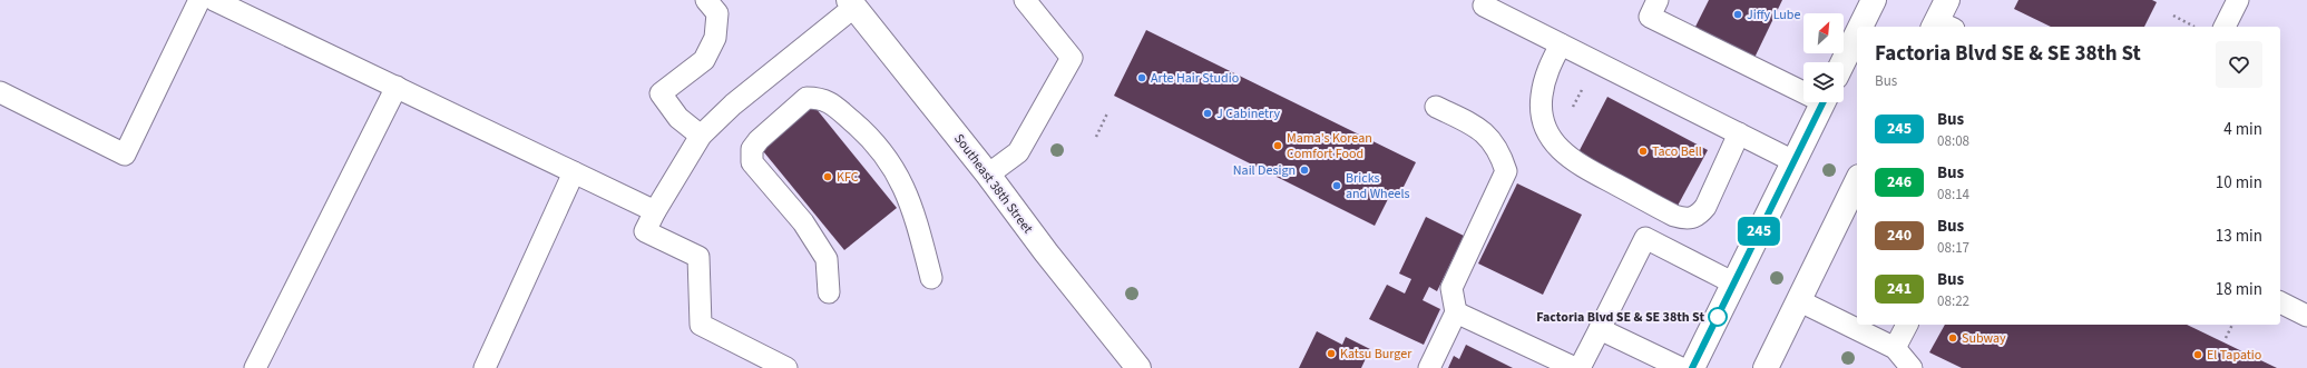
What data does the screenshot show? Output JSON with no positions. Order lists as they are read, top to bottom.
{
  "streets": {
    "main road": ["Southeast 38th Street"]
  },
  "places": [
    "Jiffy Lube",
    "Arte Hair Studio",
    "J Cabinetry",
    "Mama's Korean Comfort Food",
    "Taco Bell",
    "Nail Design",
    "KFC",
    "Bricks and Wheels",
    "Factoria Blvd SE & SE 38th St",
    "Subway",
    "Katsu Burger",
    "El Tapatio"
  ],
  "lines": ["bus line 245"],
  "north": "top right",
  "page": {
    "on_map": "245",
    "heading": ["Factoria Blvd SE & SE 38th St", "Bus"],
    "list": [
      {
        "mark": "245",
        "name": "Bus",
        "note": "08:08",
        "value": "4 min"
      },
      {
        "mark": "246",
        "name": "Bus",
        "note": "08:14",
        "value": "10 min"
      },
      {
        "mark": "240",
        "name": "Bus",
        "note": "08:17",
        "value": "13 min"
      },
      {
        "mark": "241",
        "name": "Bus",
        "note": "08:22",
        "value": "18 min"
      }
    ]
  }
}
